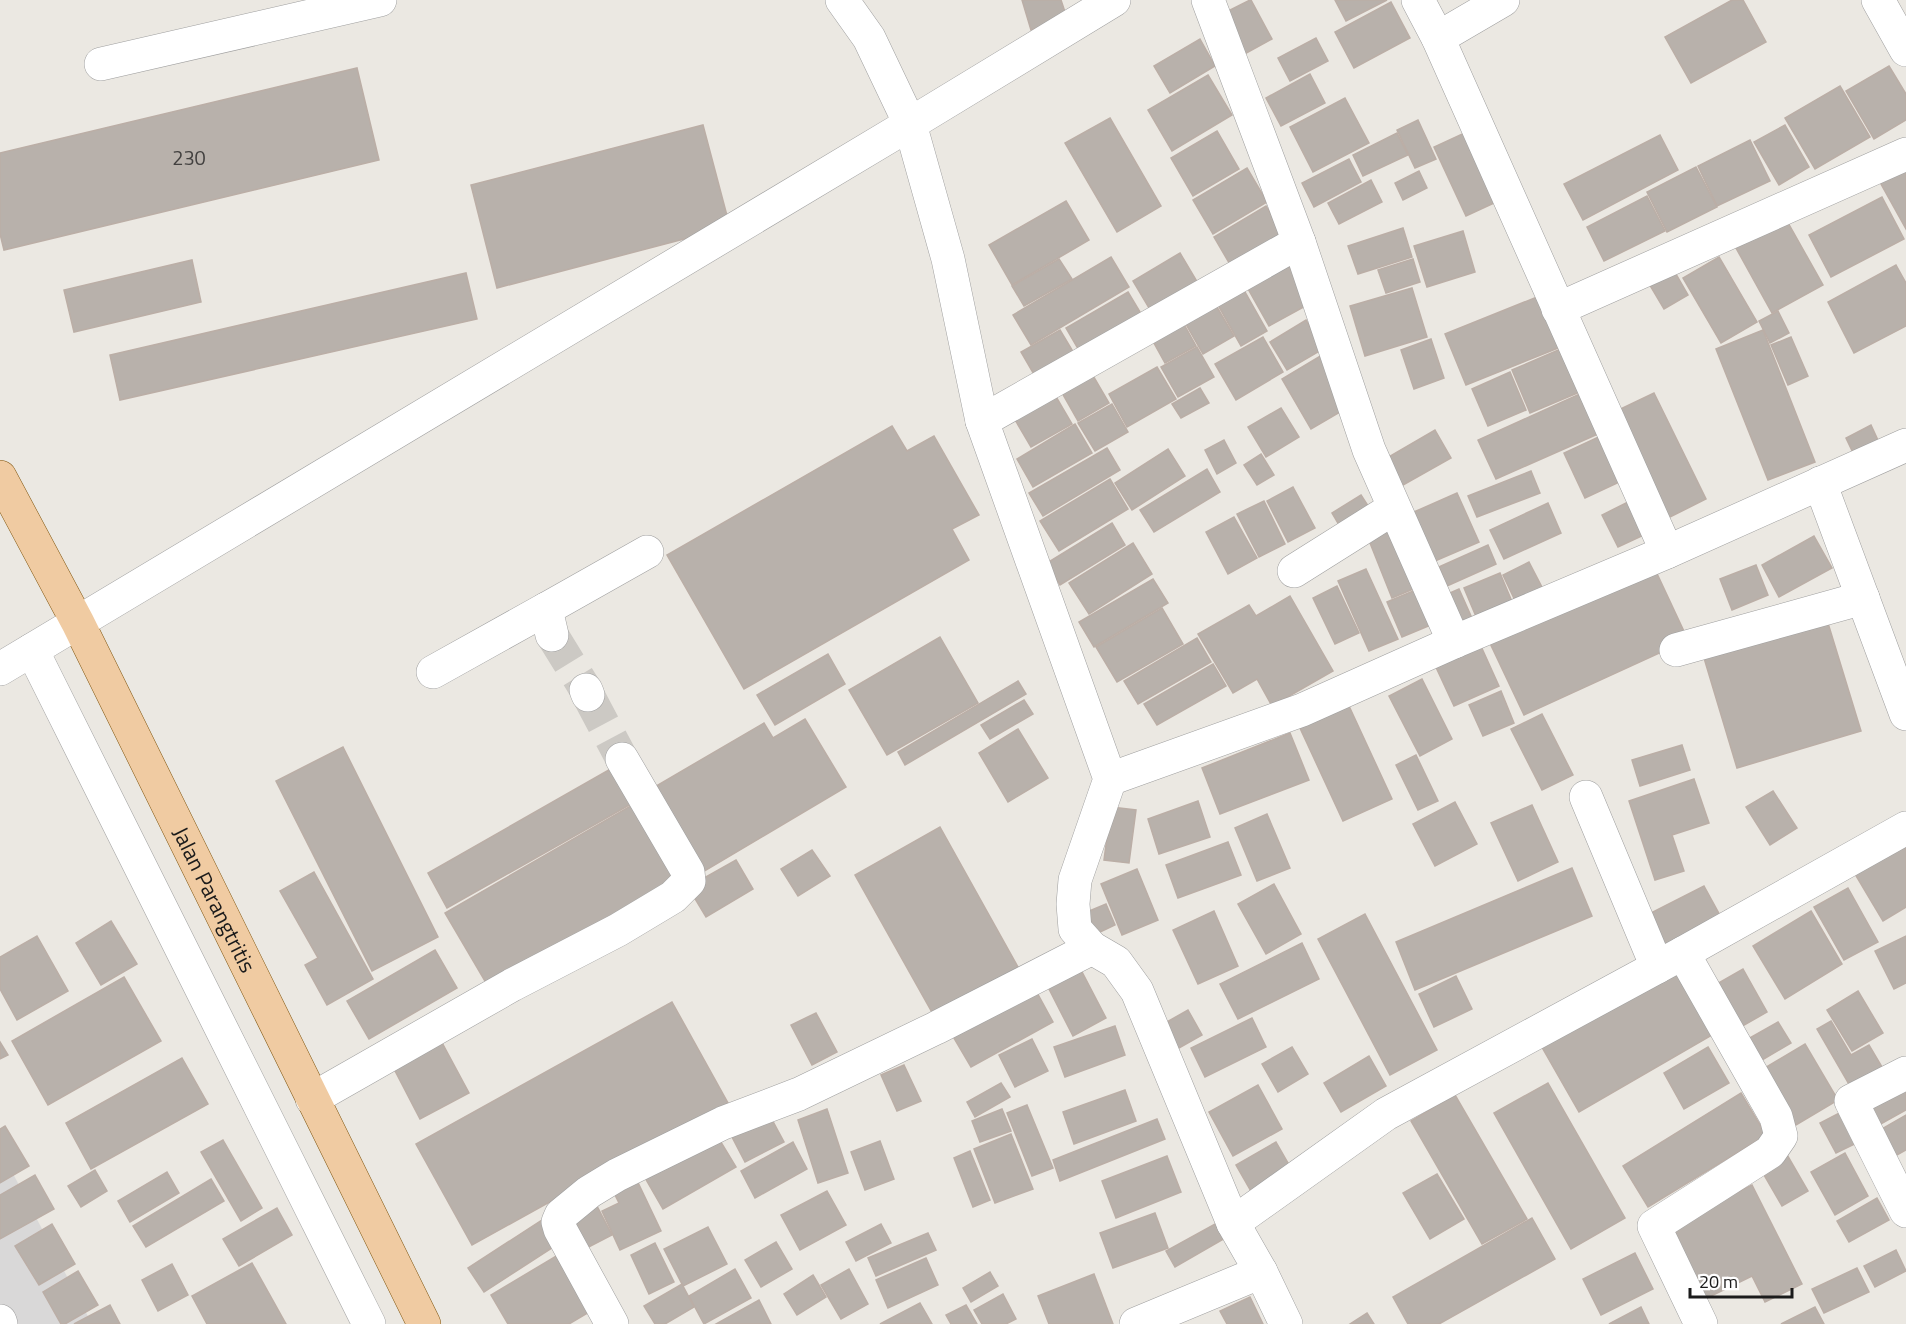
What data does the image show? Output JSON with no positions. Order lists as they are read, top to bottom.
{
  "streets": {
    "main road": ["Jalan Parangtritis"]
  },
  "house_numbers": ["230"],
  "scale_bar": "20 m"
}
